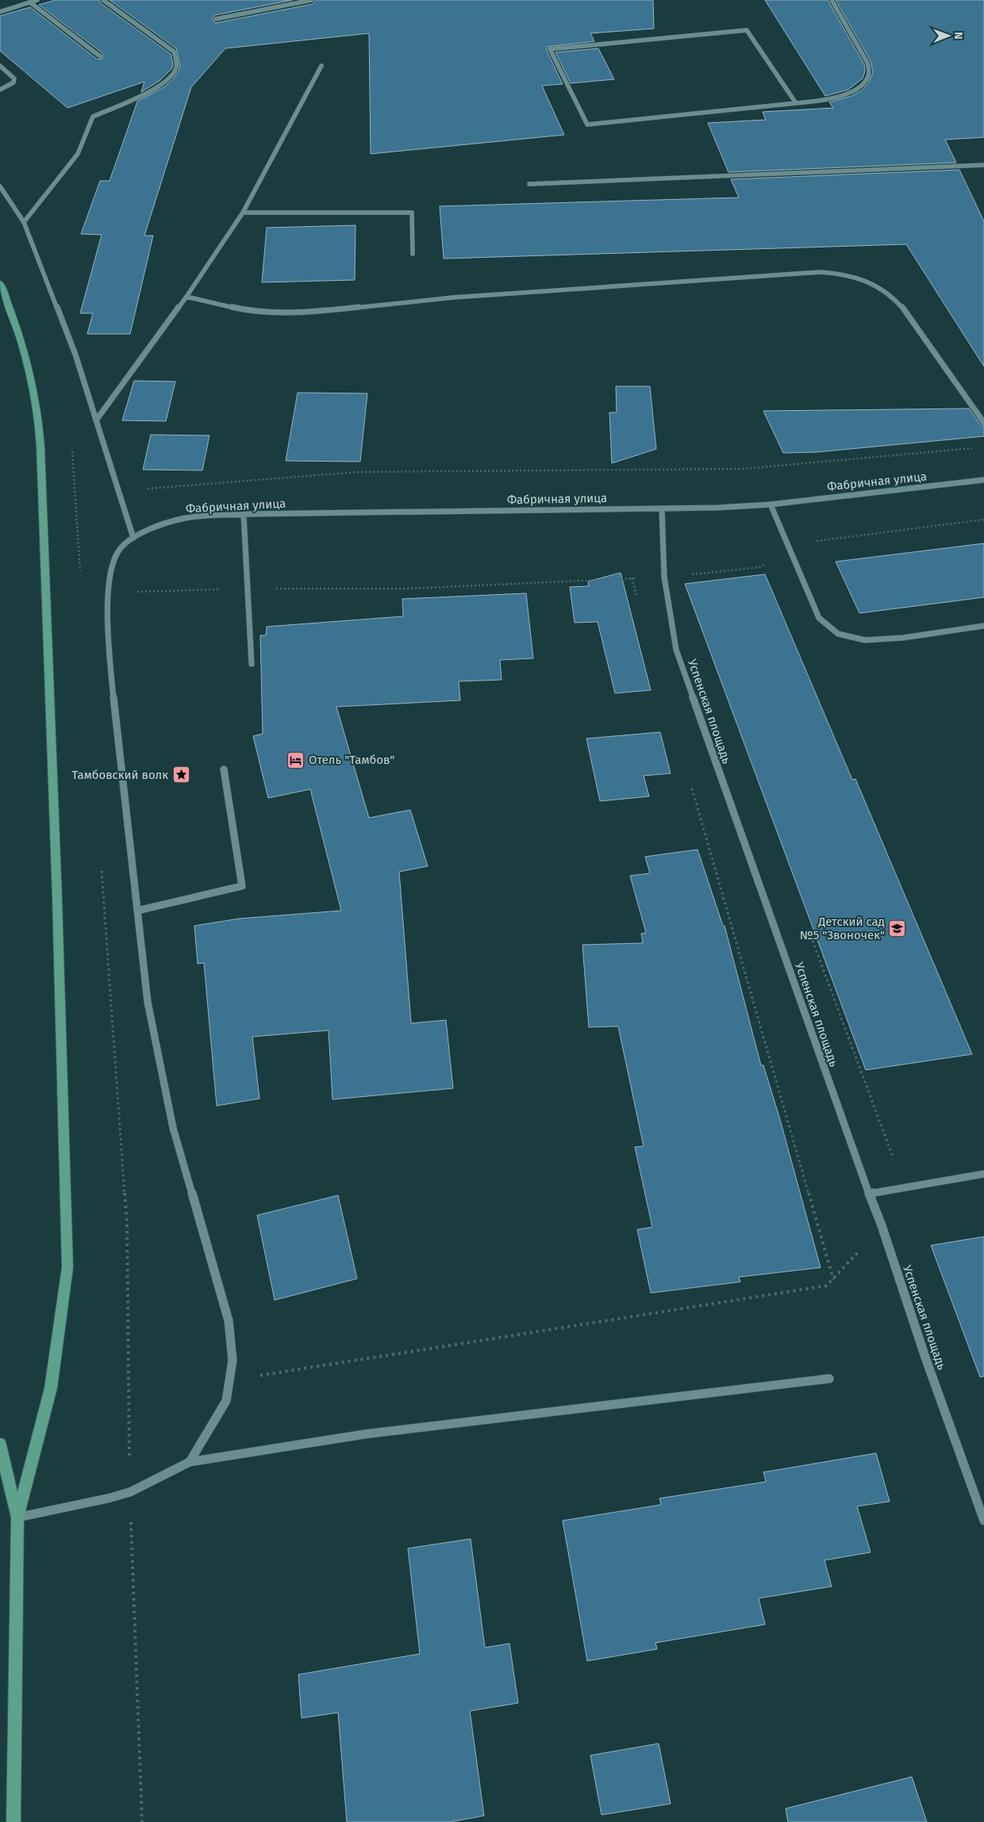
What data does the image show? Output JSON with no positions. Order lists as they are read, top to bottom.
{
  "streets": {
    "street": ["Фабричная улица", "Успенская площадь"]
  },
  "crossings": [
    ["Фабричная улица", "Успенская площадь"]
  ],
  "places": {
    "hotel": ["Отель \"Тамбов\""],
    "place": ["Тамбовский волк"],
    "school or university": ["Детский сад №5 \"Звоночек\""]
  },
  "north": "right"
}
